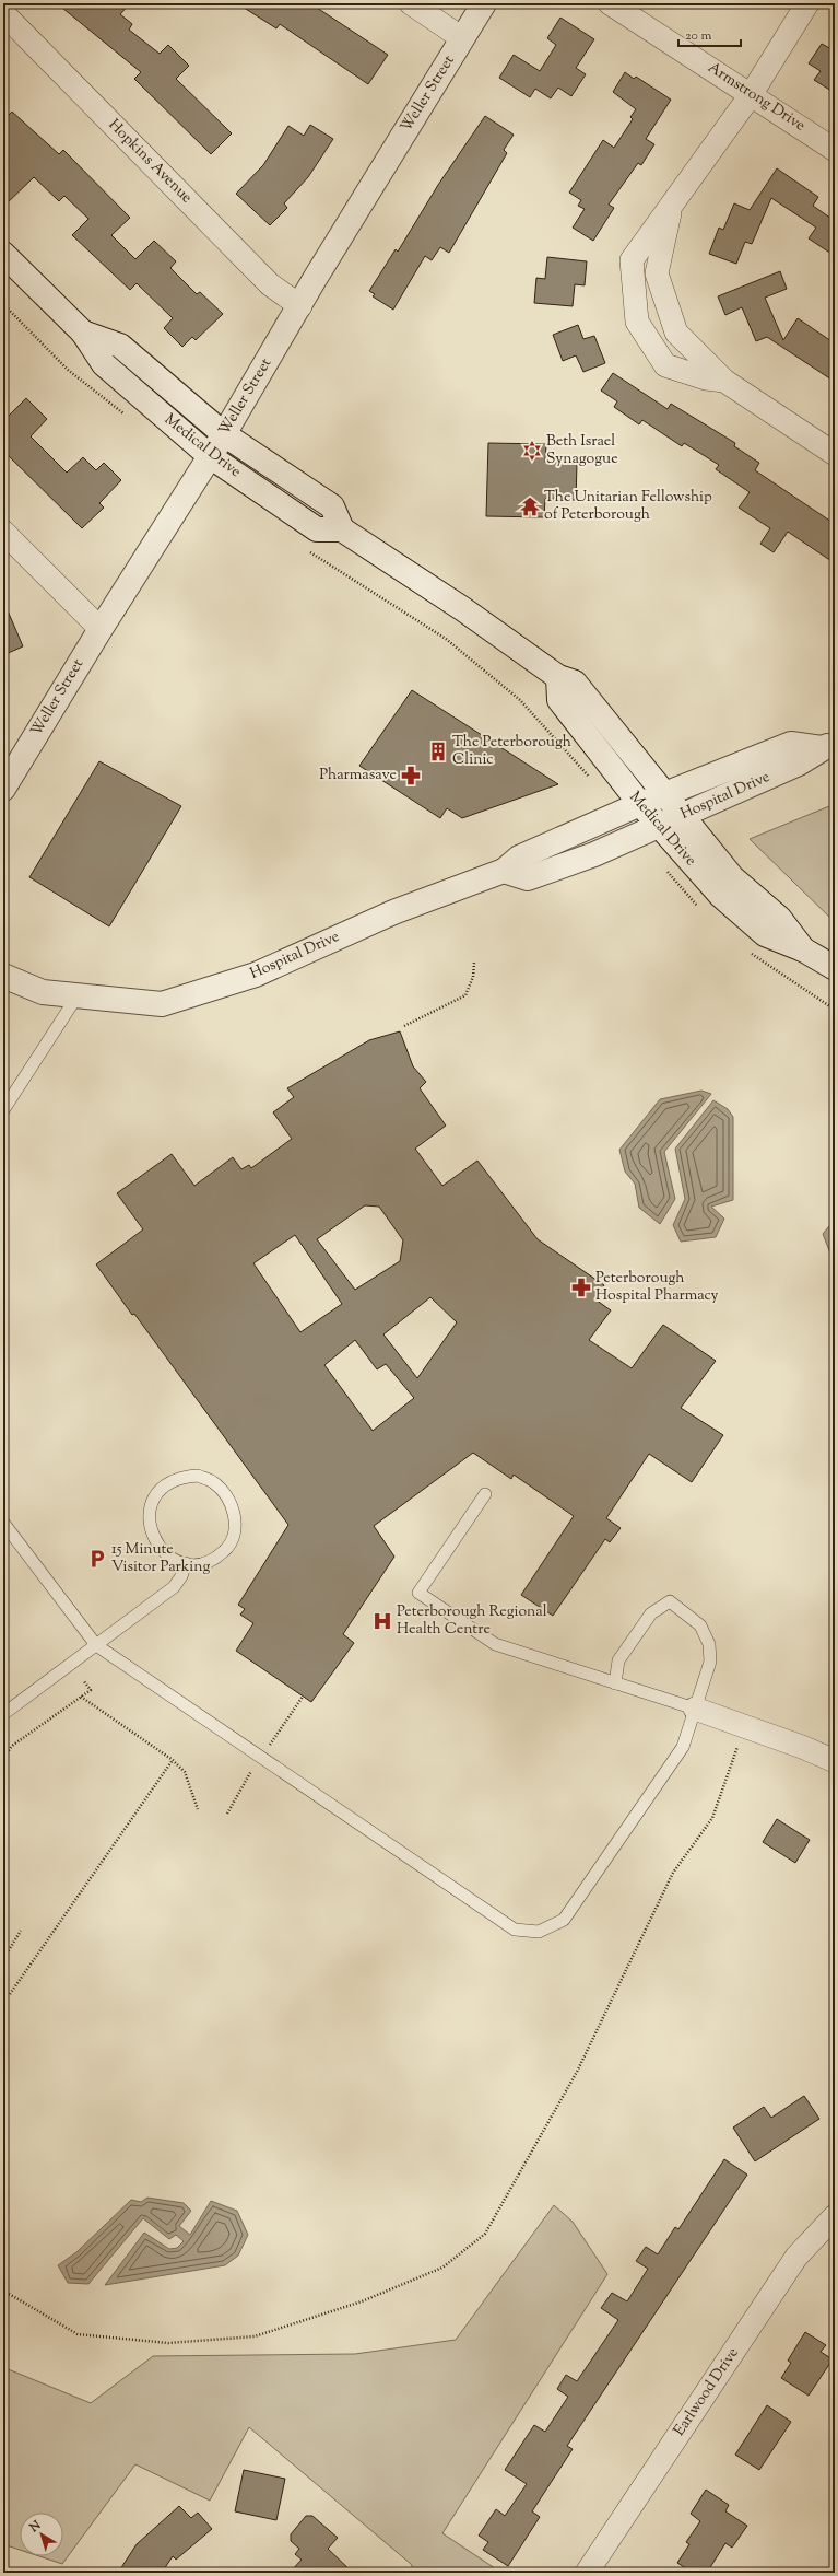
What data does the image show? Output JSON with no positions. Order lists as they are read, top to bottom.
{
  "streets": {
    "street": [
      "Weller Street",
      "Armstrong Drive",
      "Hopkins Avenue",
      "Medical Drive",
      "Hospital Drive",
      "Earlwood Drive"
    ]
  },
  "crossings": [
    ["Weller Street", "Hopkins Avenue"],
    ["Weller Street", "Medical Drive"],
    ["Medical Drive", "Hospital Drive"]
  ],
  "places": {
    "synagogue": ["Beth Israel Synagogue"],
    "temple": ["The Unitarian Fellowship of Peterborough"],
    "building": ["The Peterborough Clinic"],
    "pharmacy": ["Pharmasave", "Peterborough Hospital Pharmacy"],
    "parking": ["15 Minute Visitor Parking"],
    "hospital": ["Peterborough Regional Health Centre"]
  },
  "scale_bar": "20 m",
  "north": "top left"
}
